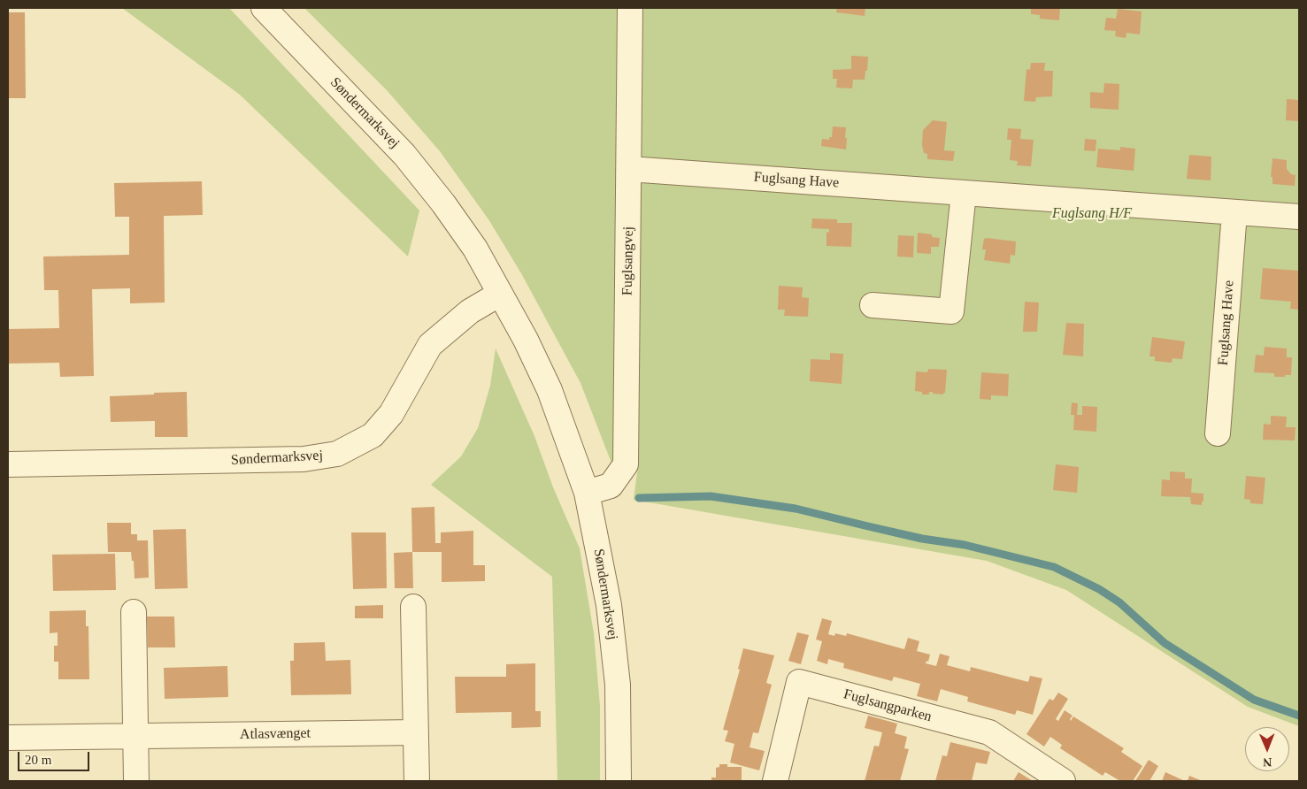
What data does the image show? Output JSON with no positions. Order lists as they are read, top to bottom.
{
  "streets": {
    "street": [
      "Søndermarksvej",
      "Fuglsang Have",
      "Fuglsangvej",
      "Fuglsangparken",
      "Atlasvænget"
    ]
  },
  "crossings": [
    ["Søndermarksvej", "Fuglsangvej"],
    ["Fuglsang Have", "Fuglsangvej"]
  ],
  "parks": ["Fuglsang H/F"],
  "scale_bar": "20 m",
  "north": "bottom"
}
